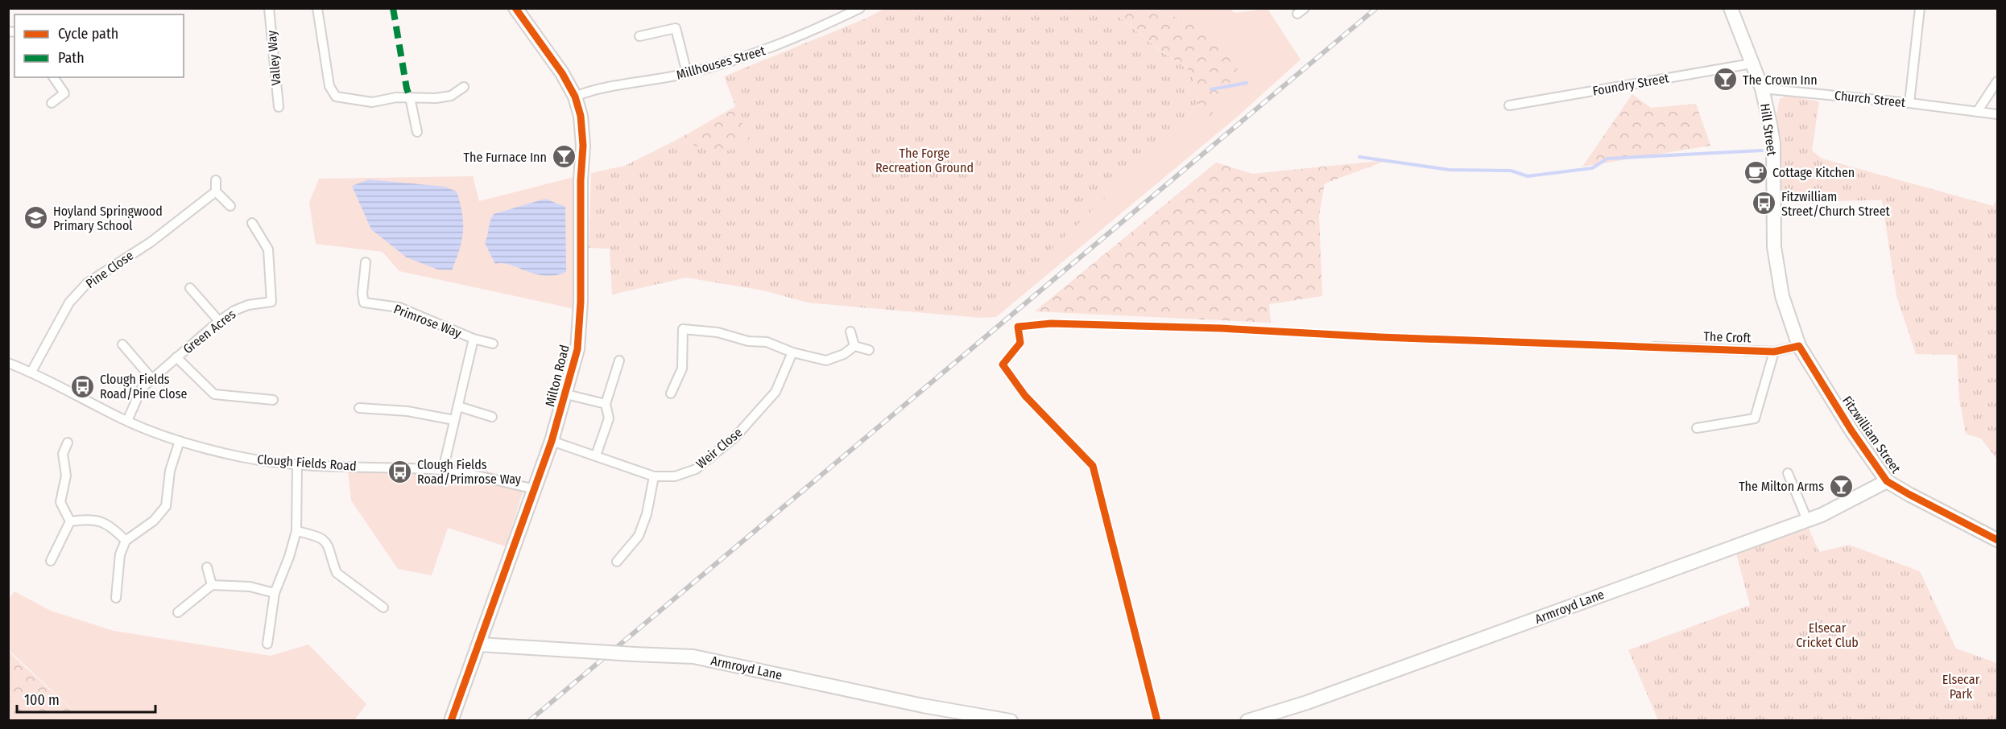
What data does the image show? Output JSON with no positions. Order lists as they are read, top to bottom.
{
  "streets": {
    "street": [
      "Valley Way",
      "Millhouses Street",
      "Foundry Street",
      "Church Street",
      "Hill Street",
      "Pine Close",
      "Primrose Way",
      "Green Acres",
      "The Croft",
      "Milton Road",
      "Fitzwilliam Street",
      "Weir Close",
      "Clough Fields Road",
      "Armroyd Lane"
    ]
  },
  "crossings": [
    ["Millhouses Street", "Milton Road"],
    ["Foundry Street", "Hill Street"],
    ["Church Street", "Hill Street"],
    ["Hill Street", "Fitzwilliam Street"],
    ["Pine Close", "Clough Fields Road"],
    ["Primrose Way", "Clough Fields Road"],
    ["Green Acres", "Clough Fields Road"],
    ["The Croft", "Fitzwilliam Street"],
    ["Milton Road", "Weir Close"],
    ["Milton Road", "Clough Fields Road"],
    ["Milton Road", "Armroyd Lane"],
    ["Fitzwilliam Street", "Armroyd Lane"]
  ],
  "parks": ["The Forge Recreation Ground", "Elsecar Cricket Club", "Elsecar Park"],
  "places": {
    "bar": ["The Crown Inn", "The Furnace Inn", "The Milton Arms"],
    "cafe": ["Cottage Kitchen"],
    "bus stop": ["Fitzwilliam Street/Church Street", "Clough Fields Road/Pine Close", "Clough Fields Road/Primrose Way"],
    "school or university": ["Hoyland Springwood Primary School"]
  },
  "legend": ["Cycle path", "Path"],
  "scale_bar": "100 m"
}
